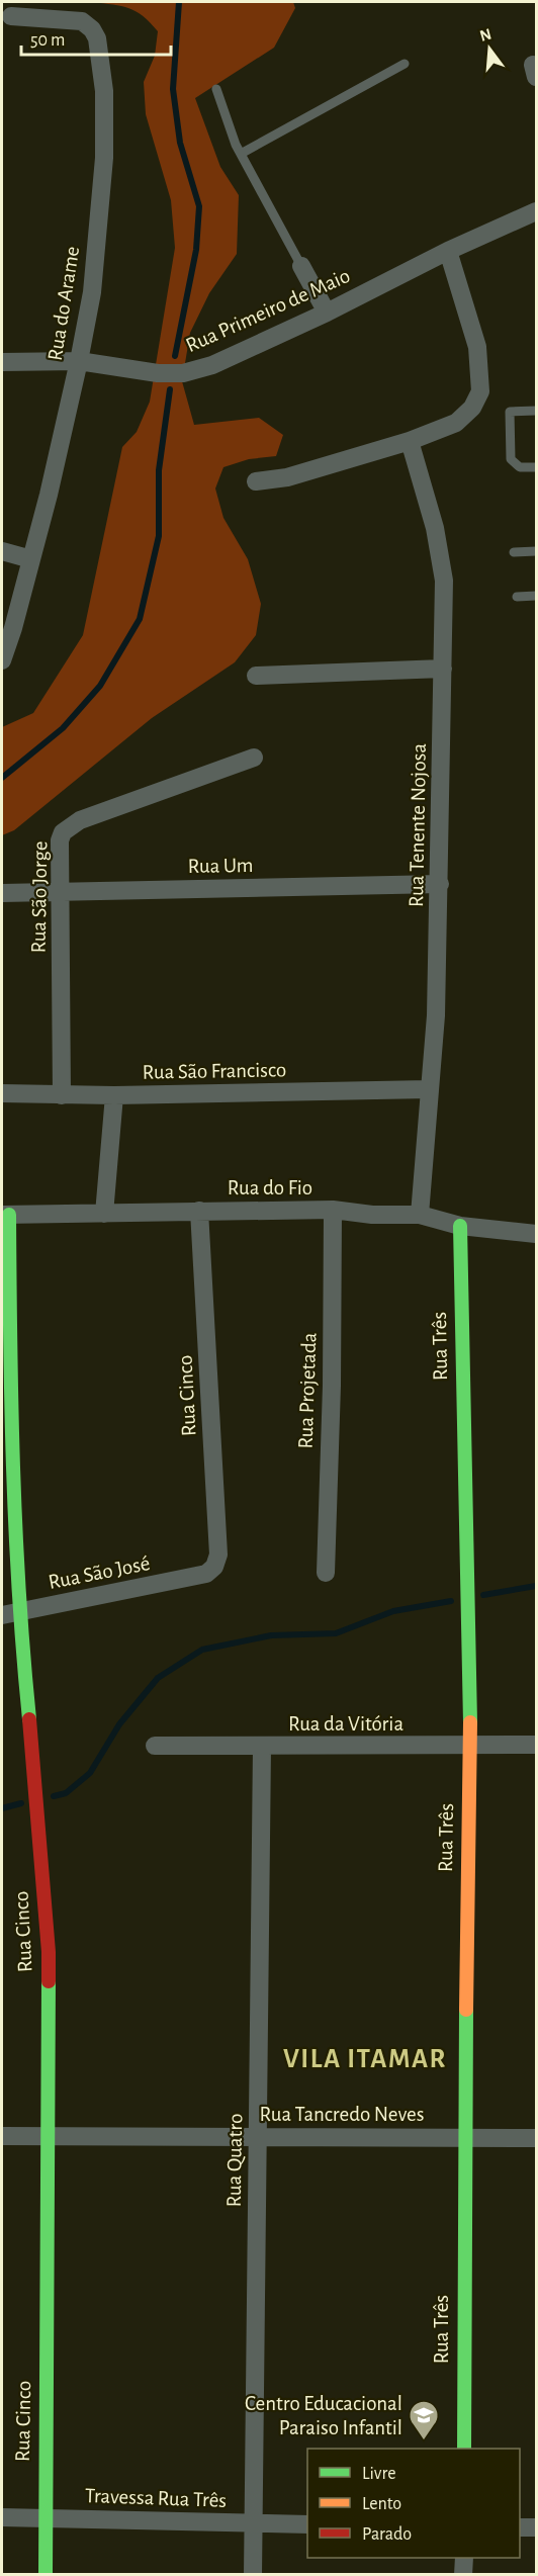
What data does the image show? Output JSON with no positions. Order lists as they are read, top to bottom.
{
  "streets": {
    "street": [
      "Rua do Arame",
      "Rua Primeiro de Maio",
      "Rua Tenente Nojosa",
      "Rua Um",
      "Rua São Jorge",
      "Rua São Francisco",
      "Rua do Fio",
      "Rua Três",
      "Rua Projetada",
      "Rua Cinco",
      "Rua São José",
      "Rua da Vitória",
      "Rua Tancredo Neves",
      "Rua Quatro",
      "Travessa Rua Três"
    ]
  },
  "crossings": [
    ["Rua do Arame", "Rua Primeiro de Maio"],
    ["Rua Tenente Nojosa", "Rua Um"],
    ["Rua Tenente Nojosa", "Rua São Francisco"],
    ["Rua Tenente Nojosa", "Rua do Fio"],
    ["Rua Um", "Rua São Jorge"],
    ["Rua São Jorge", "Rua São Francisco"],
    ["Rua do Fio", "Rua Três"],
    ["Rua do Fio", "Rua Projetada"],
    ["Rua do Fio", "Rua Cinco"],
    ["Rua Três", "Rua da Vitória"],
    ["Rua Três", "Rua Tancredo Neves"],
    ["Rua Cinco", "Rua São José"],
    ["Rua Cinco", "Rua Tancredo Neves"],
    ["Rua Cinco", "Travessa Rua Três"],
    ["Rua da Vitória", "Rua Quatro"],
    ["Rua Tancredo Neves", "Rua Quatro"],
    ["Rua Quatro", "Travessa Rua Três"]
  ],
  "districts": ["VILA ITAMAR"],
  "places": {
    "school or university": ["Centro Educacional Paraiso Infantil"]
  },
  "legend": ["Livre", "Lento", "Parado"],
  "scale_bar": "50 m",
  "north": "top"
}
